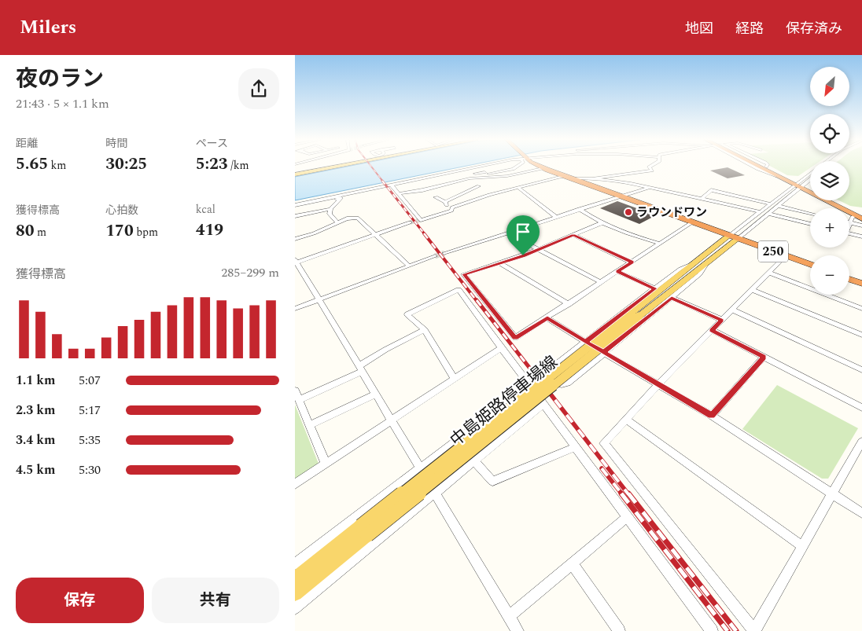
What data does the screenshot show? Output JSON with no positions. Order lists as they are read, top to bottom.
{
  "streets": {
    "highway": ["250"],
    "main road": ["中島姫路停車場線"]
  },
  "crossings": [
    ["250", "中島姫路停車場線"]
  ],
  "places": ["ラウンドワン"],
  "north": "bottom left",
  "page": {
    "header": "Milers",
    "nav": ["地図", "経路", "保存済み"],
    "heading": ["夜のラン", "21:43 · 5 × 1.1 km"],
    "map_buttons": ["+", "−"],
    "stats": [
      ["距離", "5.65 km"],
      ["時間", "30:25"],
      ["ペース", "5:23 /km"],
      ["獲得標高", "80 m"],
      ["心拍数", "170 bpm"],
      ["kcal", "419"]
    ],
    "chart": ["獲得標高", "285–299 m"],
    "list": [
      {
        "name": "1.1 km",
        "note": "5:07"
      },
      {
        "name": "2.3 km",
        "note": "5:17"
      },
      {
        "name": "3.4 km",
        "note": "5:35"
      },
      {
        "name": "4.5 km",
        "note": "5:30"
      }
    ],
    "buttons": ["保存", "共有"]
  }
}
